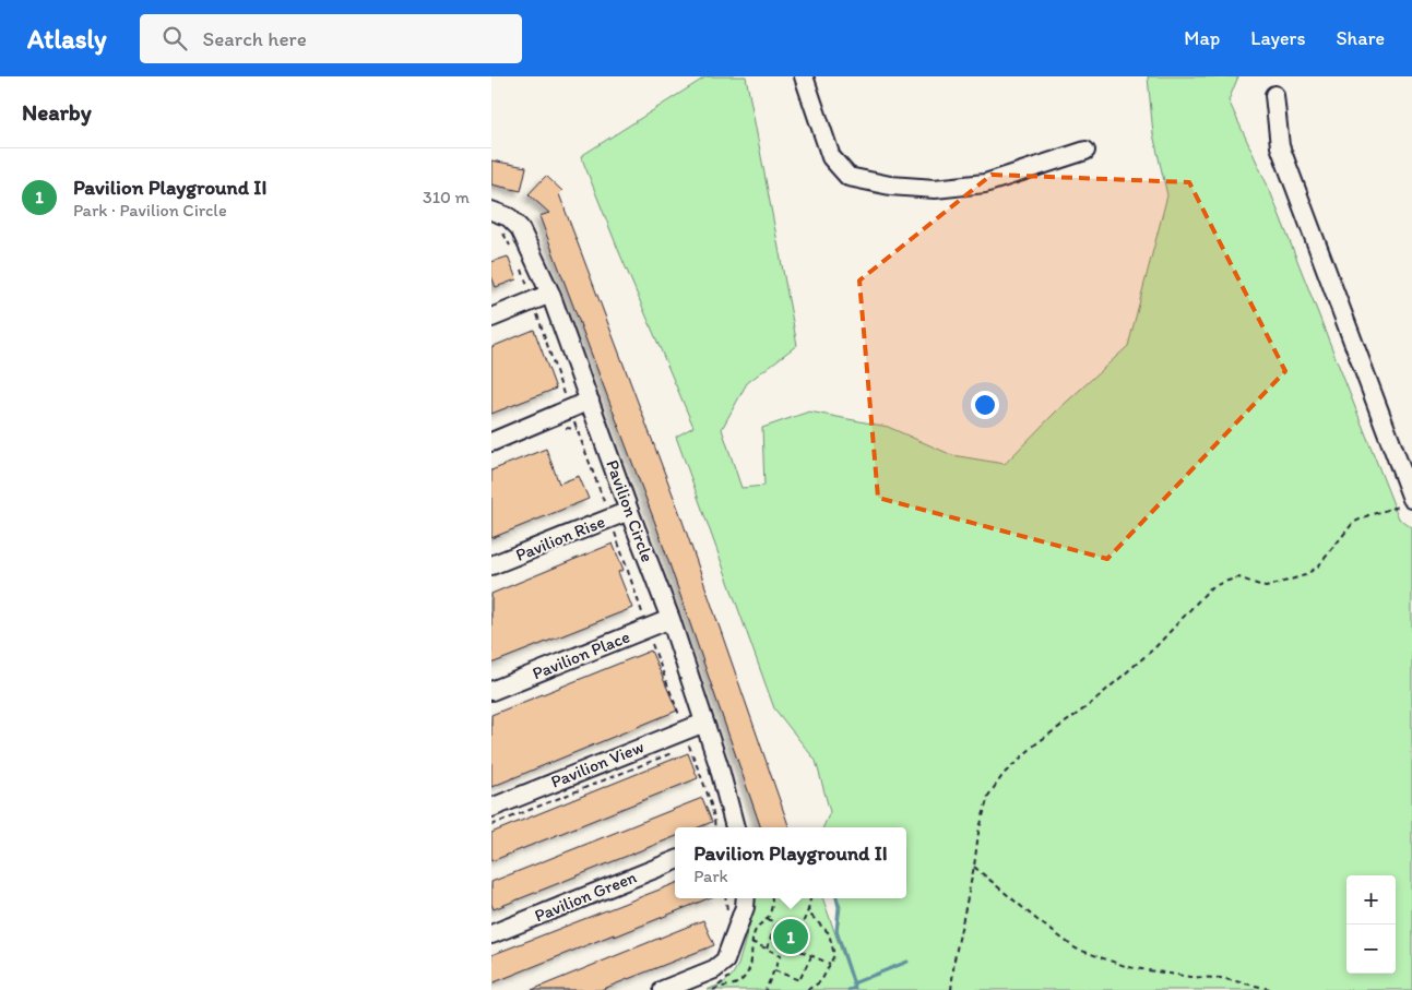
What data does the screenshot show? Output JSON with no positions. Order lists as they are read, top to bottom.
{
  "streets": {
    "street": [
      "Pavilion Circle",
      "Pavilion Rise",
      "Pavilion Place",
      "Pavilion View",
      "Pavilion Green"
    ]
  },
  "crossings": [
    ["Pavilion Circle", "Pavilion Rise"],
    ["Pavilion Circle", "Pavilion Place"],
    ["Pavilion Circle", "Pavilion View"]
  ],
  "page": {
    "header": "Atlasly",
    "search": "Search here",
    "nav": ["Map", "Layers", "Share"],
    "heading": "Nearby",
    "list": [
      {
        "mark": "1",
        "name": "Pavilion Playground II",
        "note": "Park · Pavilion Circle",
        "value": "310 m"
      }
    ],
    "popup": ["Pavilion Playground II", "Park"],
    "map_buttons": ["+", "−"],
    "pins": "1"
  }
}
